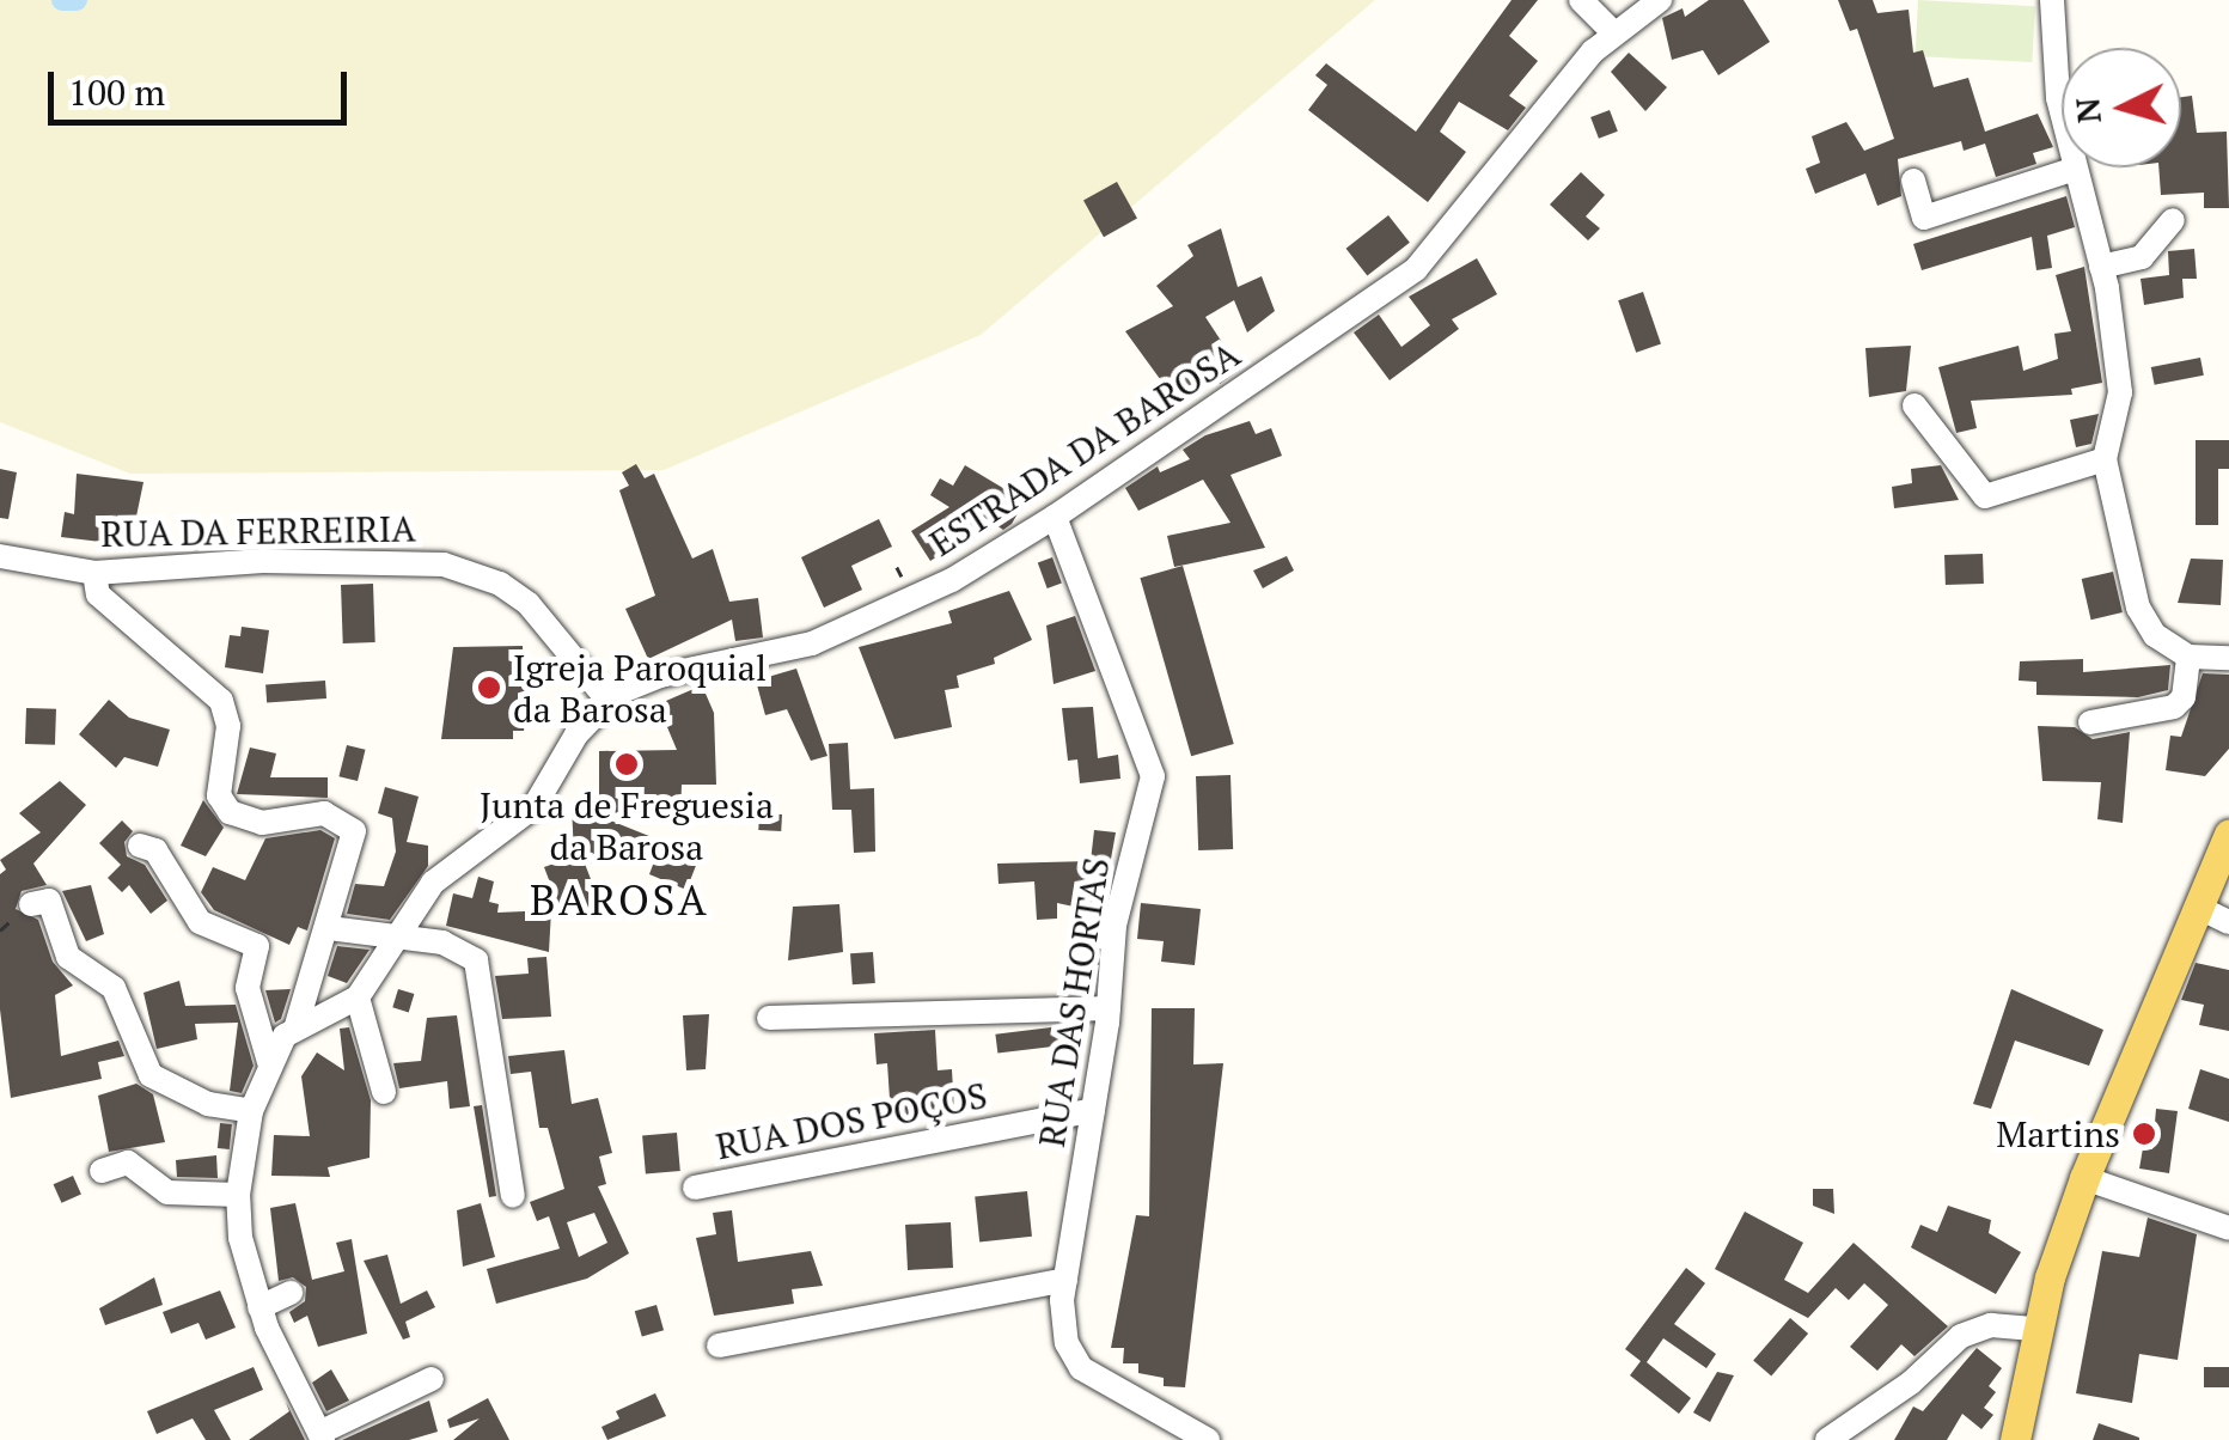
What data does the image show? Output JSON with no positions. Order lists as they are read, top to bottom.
{
  "streets": {
    "street": [
      "ESTRADA DA BAROSA",
      "RUA DA FERREIRIA",
      "RUA DAS HORTAS",
      "RUA DOS POÇOS"
    ]
  },
  "crossings": [
    ["ESTRADA DA BAROSA", "RUA DA FERREIRIA"],
    ["ESTRADA DA BAROSA", "RUA DAS HORTAS"],
    ["RUA DAS HORTAS", "RUA DOS POÇOS"]
  ],
  "districts": ["BAROSA"],
  "places": ["Igreja Paroquial da Barosa", "Junta de Freguesia da Barosa", "Martins"],
  "scale_bar": "100 m",
  "north": "left"
}
